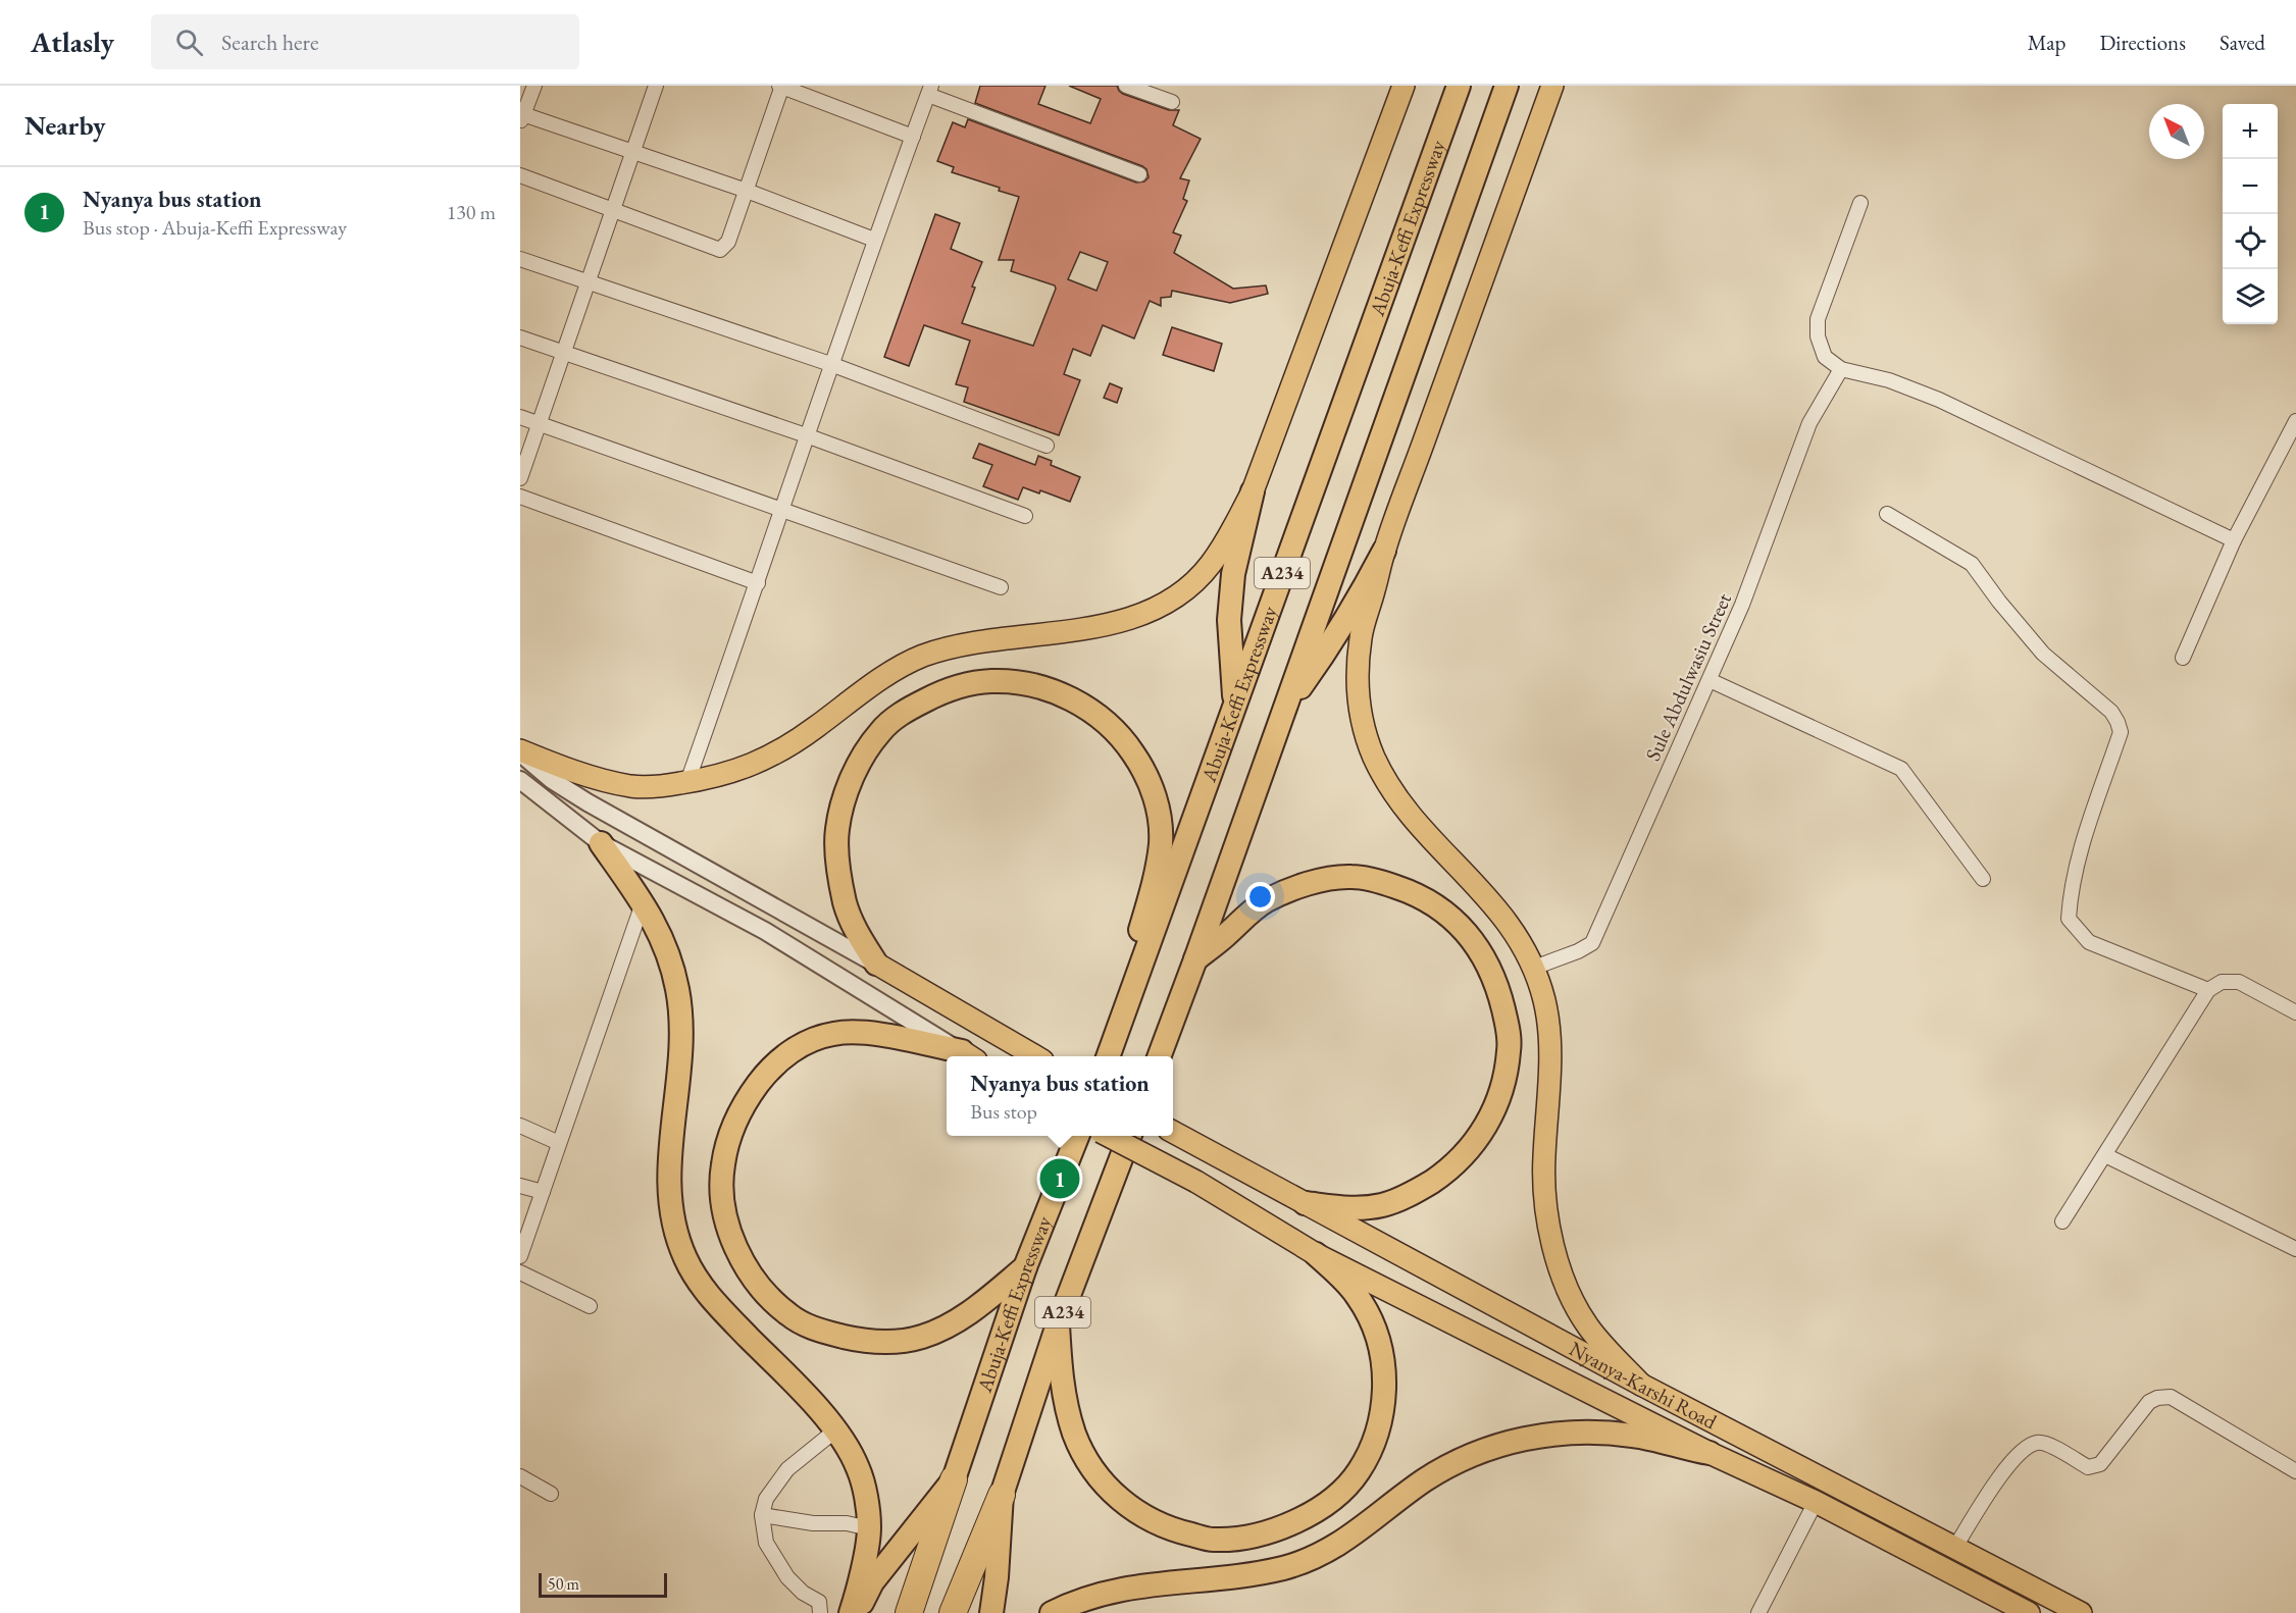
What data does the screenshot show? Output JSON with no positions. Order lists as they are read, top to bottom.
{
  "streets": {
    "highway": ["Abuja-Keffi Expressway", "A234"],
    "main road": ["Nyanya-Karshi Road"],
    "street": ["Sule Abdulwasiu Street"]
  },
  "scale_bar": "50 m",
  "north": "top left",
  "page": {
    "header": "Atlasly",
    "search": "Search here",
    "nav": ["Map", "Directions", "Saved"],
    "heading": "Nearby",
    "map_buttons": ["+", "−"],
    "list": [
      {
        "mark": "1",
        "name": "Nyanya bus station",
        "note": "Bus stop · Abuja-Keffi Expressway",
        "value": "130 m"
      }
    ],
    "popup": ["Nyanya bus station", "Bus stop"],
    "pins": "1",
    "scale": "50 m"
  }
}
